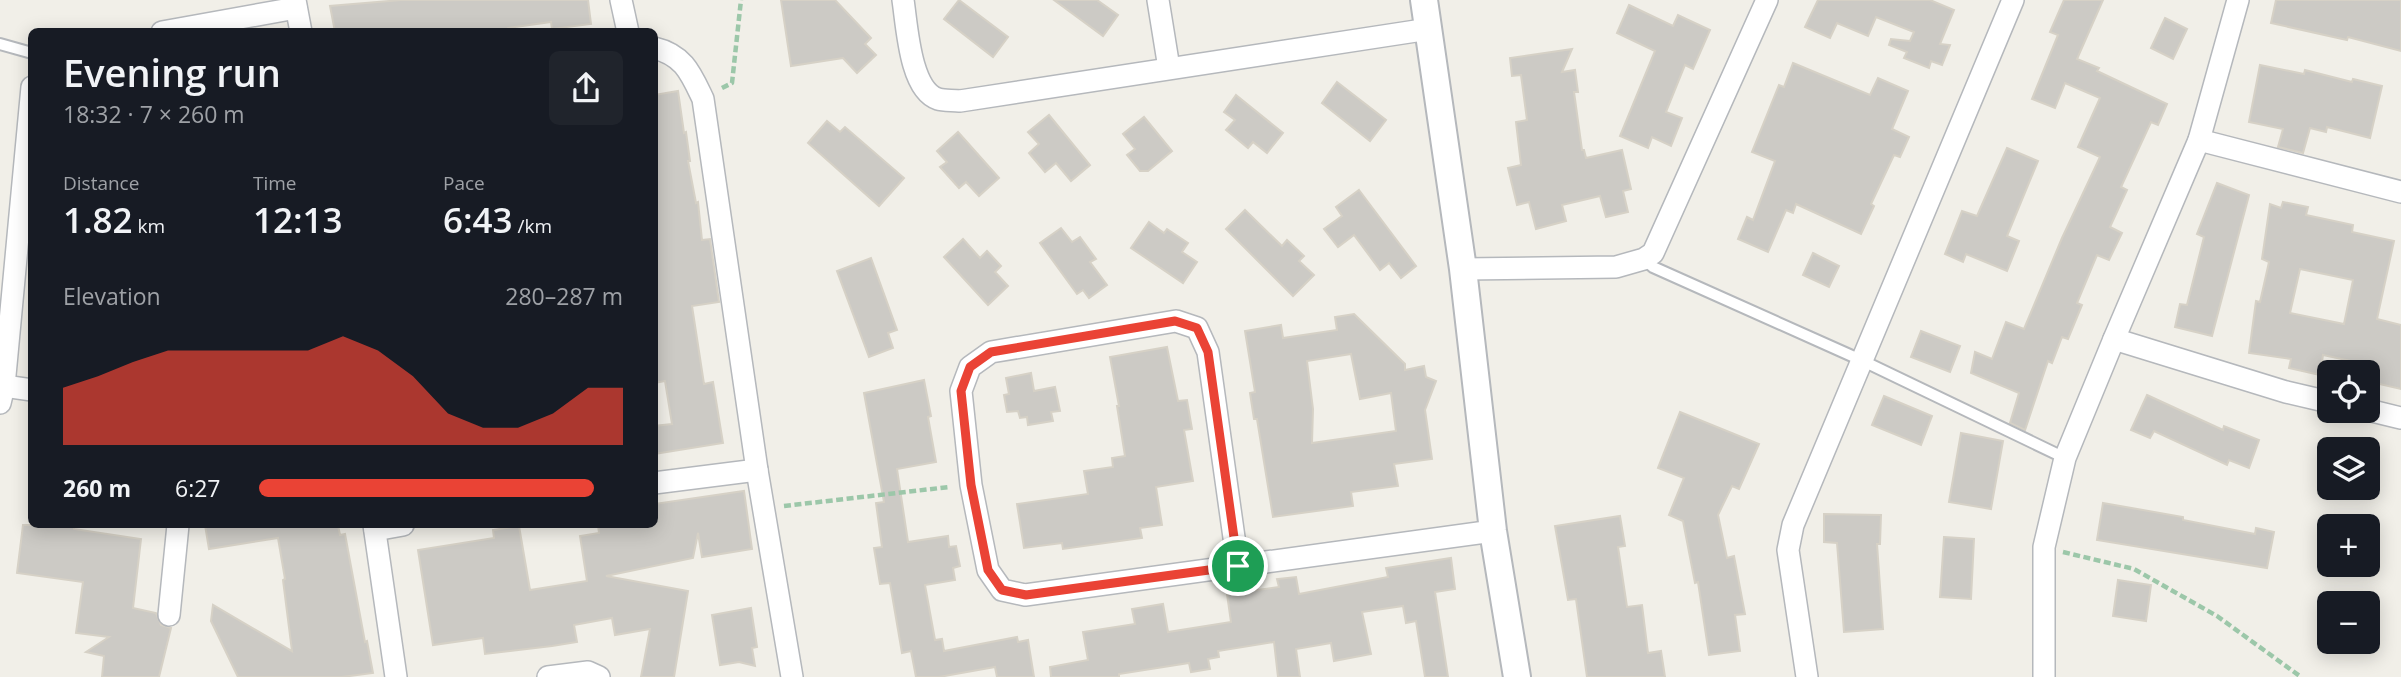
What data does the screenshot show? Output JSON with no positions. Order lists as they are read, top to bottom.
{
  "page": {
    "heading": ["Evening run", "18:32 · 7 × 260 m"],
    "stats": [
      ["Distance", "1.82 km"],
      ["Time", "12:13"],
      ["Pace", "6:43 /km"]
    ],
    "chart": ["Elevation", "280–287 m"],
    "map_buttons": ["+", "−"],
    "list": [
      {
        "name": "260 m",
        "note": "6:27"
      }
    ]
  }
}
